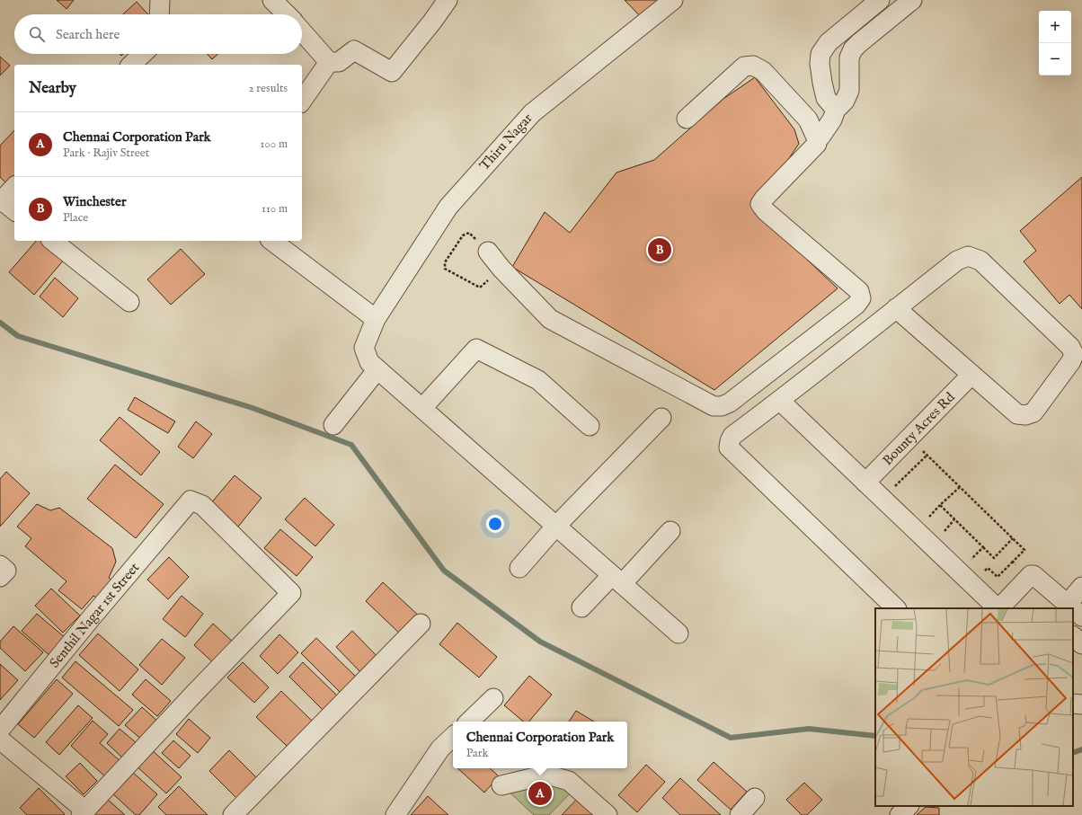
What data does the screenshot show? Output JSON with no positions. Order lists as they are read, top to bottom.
{
  "streets": {
    "street": ["Thiru Nagar", "Bounty Acres Rd", "Senthil Nagar 1st Street"]
  },
  "page": {
    "map_buttons": ["+", "−"],
    "search": "Search here",
    "heading": ["Nearby", "2 results"],
    "list": [
      {
        "mark": "A",
        "name": "Chennai Corporation Park",
        "note": "Park · Rajiv Street",
        "value": "100 m"
      },
      {
        "mark": "B",
        "name": "Winchester",
        "note": "Place",
        "value": "110 m"
      }
    ],
    "pins": ["B", "A"],
    "popup": ["Chennai Corporation Park", "Park"]
  }
}
